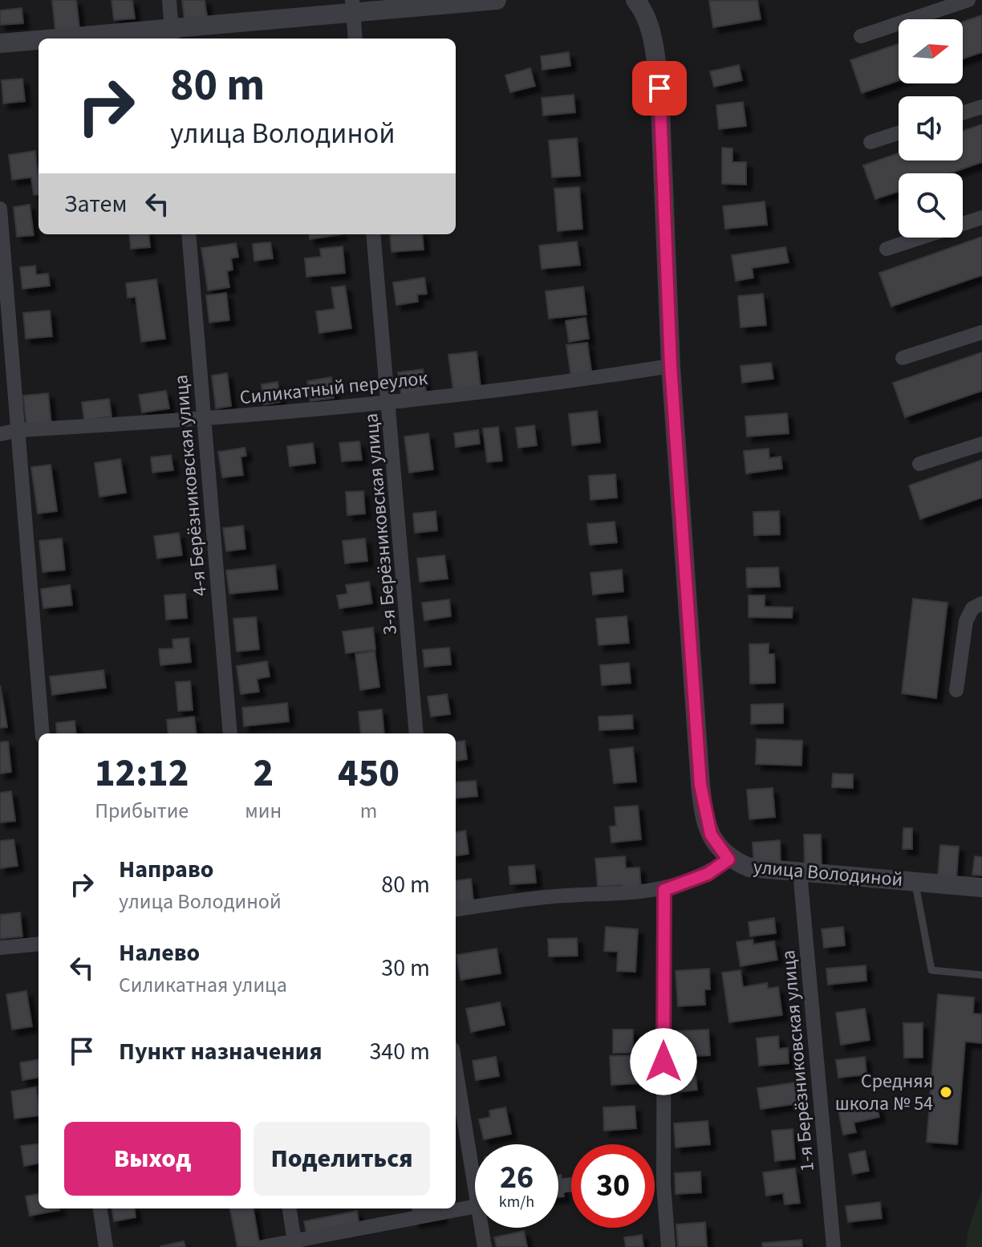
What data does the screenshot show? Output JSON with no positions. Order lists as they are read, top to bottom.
{
  "streets": {
    "street": [
      "Силикатный переулок",
      "4-я Берёзниковская улица",
      "3-я Берёзниковская улица",
      "улица Володиной",
      "1-я Берёзниковская улица"
    ]
  },
  "crossings": [
    ["Силикатный переулок", "4-я Берёзниковская улица"],
    ["Силикатный переулок", "3-я Берёзниковская улица"],
    ["улица Володиной", "1-я Берёзниковская улица"]
  ],
  "places": ["Средняя школа № 54"],
  "north": "right",
  "page": {
    "turn": ["80 m", "улица Володиной"],
    "then": "Затем",
    "eta": [
      "12:12",
      "Прибытие",
      "2",
      "мин",
      "450",
      "m"
    ],
    "list": [
      {
        "name": "Направо",
        "note": "улица Володиной",
        "value": "80 m"
      },
      {
        "name": "Налево",
        "note": "Силикатная улица",
        "value": "30 m"
      },
      {
        "name": "Пункт назначения",
        "value": "340 m"
      }
    ],
    "buttons": ["Выход", "Поделиться"],
    "speed": "26 km/h",
    "limit": "30"
  }
}
